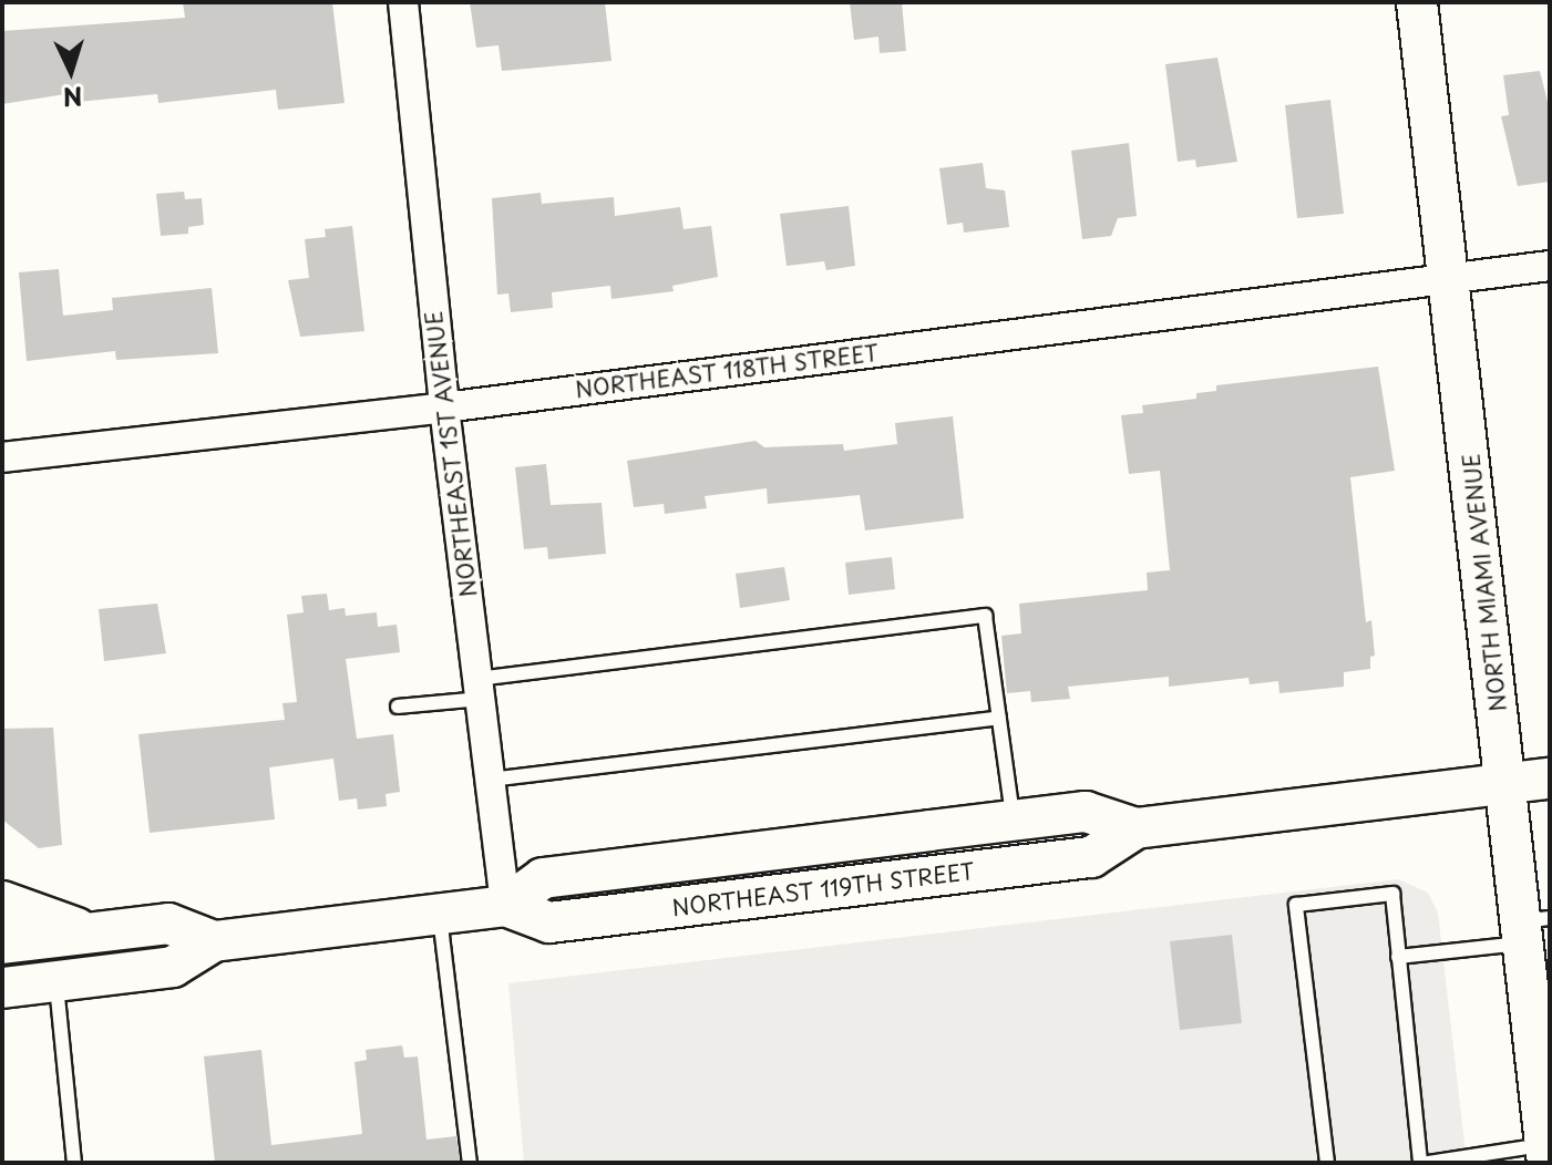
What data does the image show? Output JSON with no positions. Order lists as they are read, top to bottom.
{
  "streets": {
    "main road": ["NORTH MIAMI AVENUE", "NORTHEAST 119TH STREET"],
    "street": ["NORTHEAST 118TH STREET", "NORTHEAST 1ST AVENUE"]
  },
  "crossings": [
    ["NORTHEAST 118TH STREET", "NORTHEAST 1ST AVENUE"],
    ["NORTHEAST 118TH STREET", "NORTH MIAMI AVENUE"],
    ["NORTHEAST 1ST AVENUE", "NORTHEAST 119TH STREET"],
    ["NORTH MIAMI AVENUE", "NORTHEAST 119TH STREET"]
  ],
  "north": "bottom"
}
